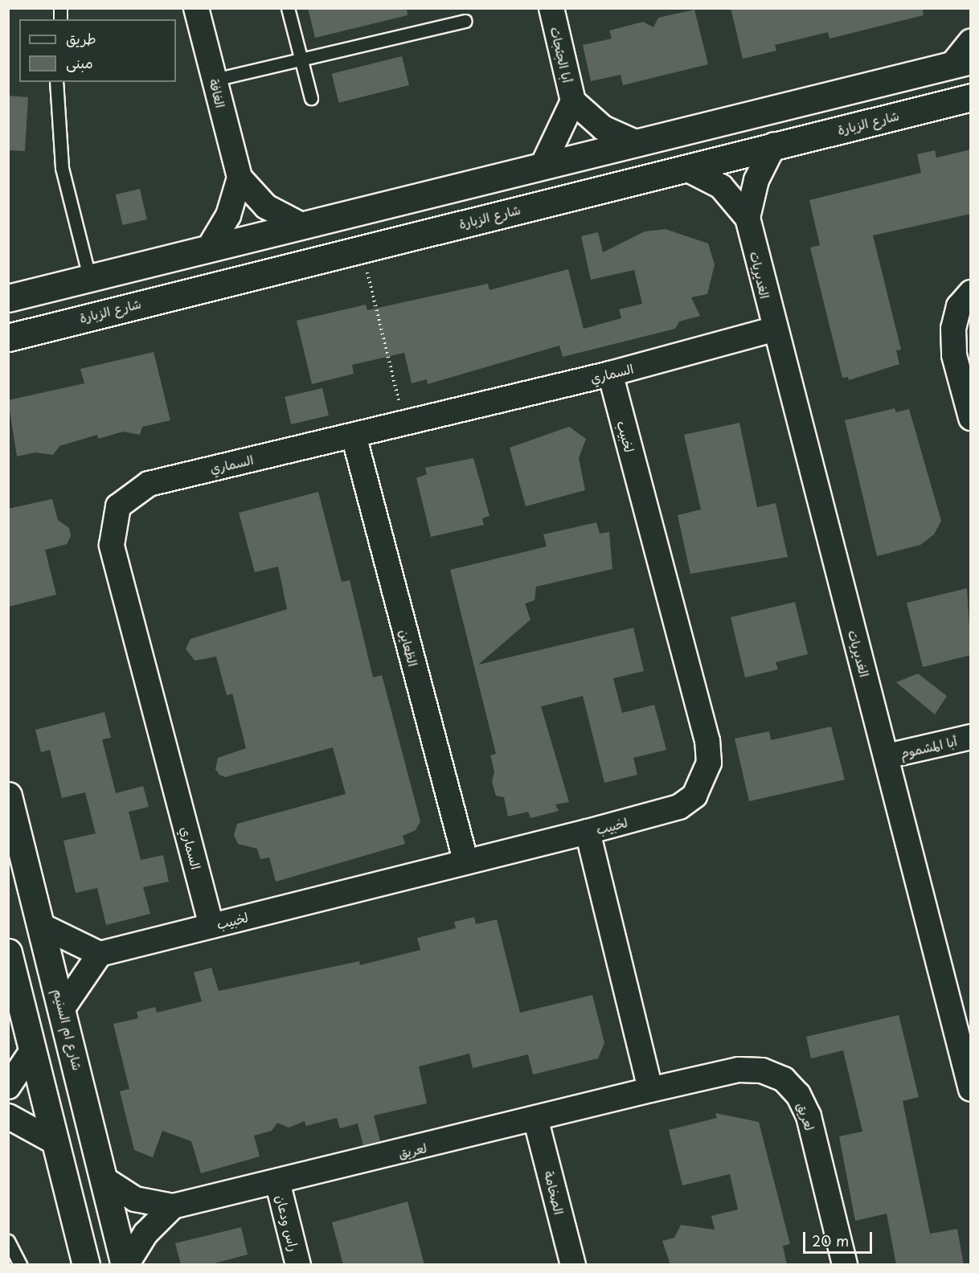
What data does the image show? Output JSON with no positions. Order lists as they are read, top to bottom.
{
  "streets": {
    "street": [
      "أبا الجثجاث",
      "الغافة",
      "شارع الزبارة",
      "الغديريات",
      "السماري",
      "لخبيب",
      "الظعاين",
      "أبا المشموم",
      "شارع ام السنيم",
      "لعريق",
      "الصخامة",
      "راس ودعان"
    ]
  },
  "crossings": [
    ["شارع الزبارة", "الغديريات"],
    ["الغديريات", "السماري"],
    ["الغديريات", "أبا المشموم"],
    ["السماري", "لخبيب"],
    ["السماري", "الظعاين"],
    ["لخبيب", "الظعاين"],
    ["شارع ام السنيم", "لعريق"],
    ["لعريق", "الصخامة"],
    ["لعريق", "راس ودعان"]
  ],
  "legend": ["طريق", "مبنى"],
  "scale_bar": "20 m"
}
